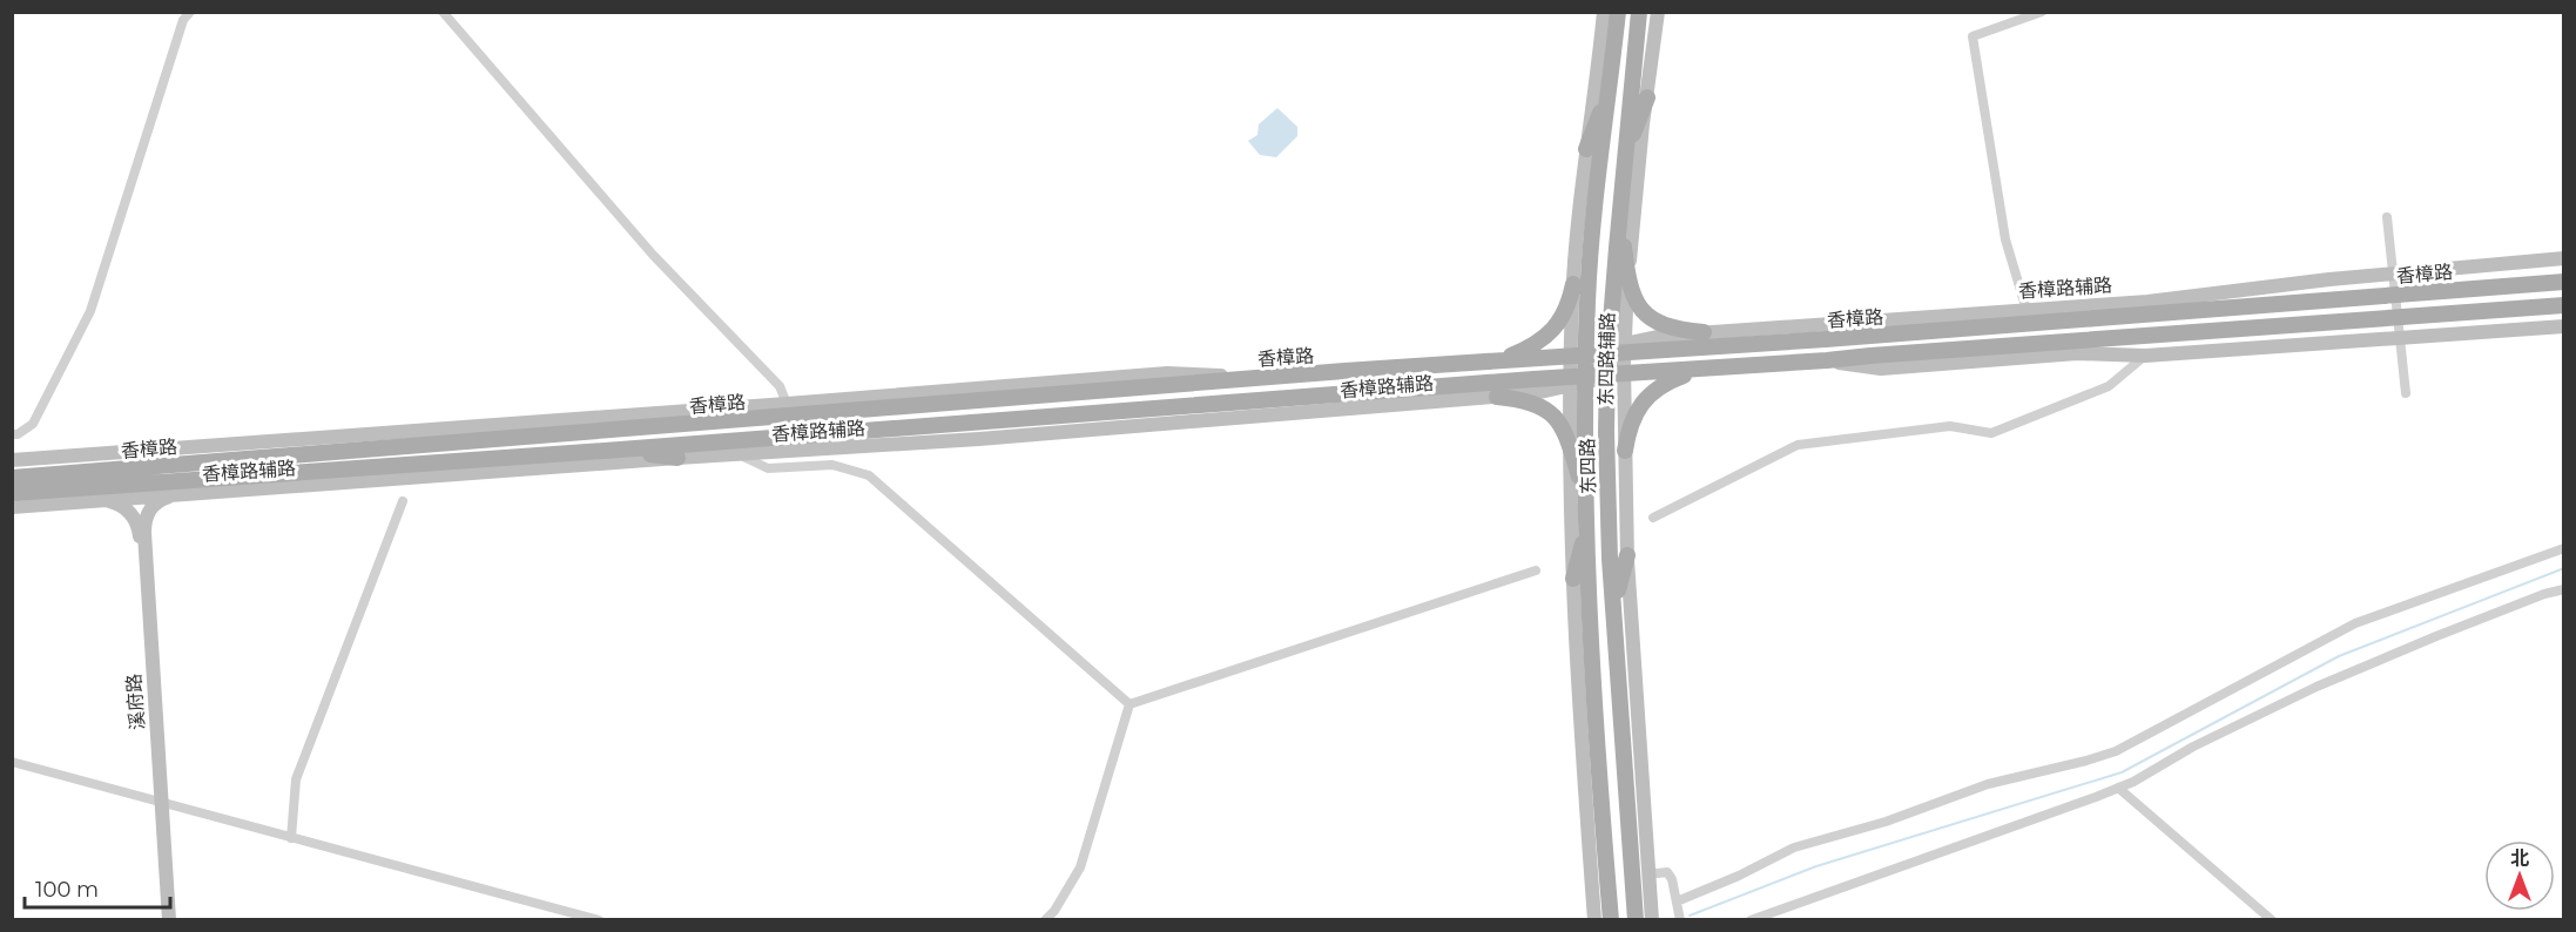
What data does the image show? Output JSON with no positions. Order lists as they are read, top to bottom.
{
  "streets": {
    "main road": ["香樟路", "东四路"],
    "street": ["香樟路辅路", "东四路辅路", "溪府路"]
  },
  "crossings": [
    ["香樟路", "香樟路辅路"],
    ["香樟路", "东四路辅路"],
    ["香樟路", "东四路"],
    ["香樟路辅路", "东四路辅路"],
    ["香樟路辅路", "东四路"],
    ["香樟路辅路", "溪府路"],
    ["东四路辅路", "东四路"]
  ],
  "scale_bar": "100 m",
  "north": "top"
}
